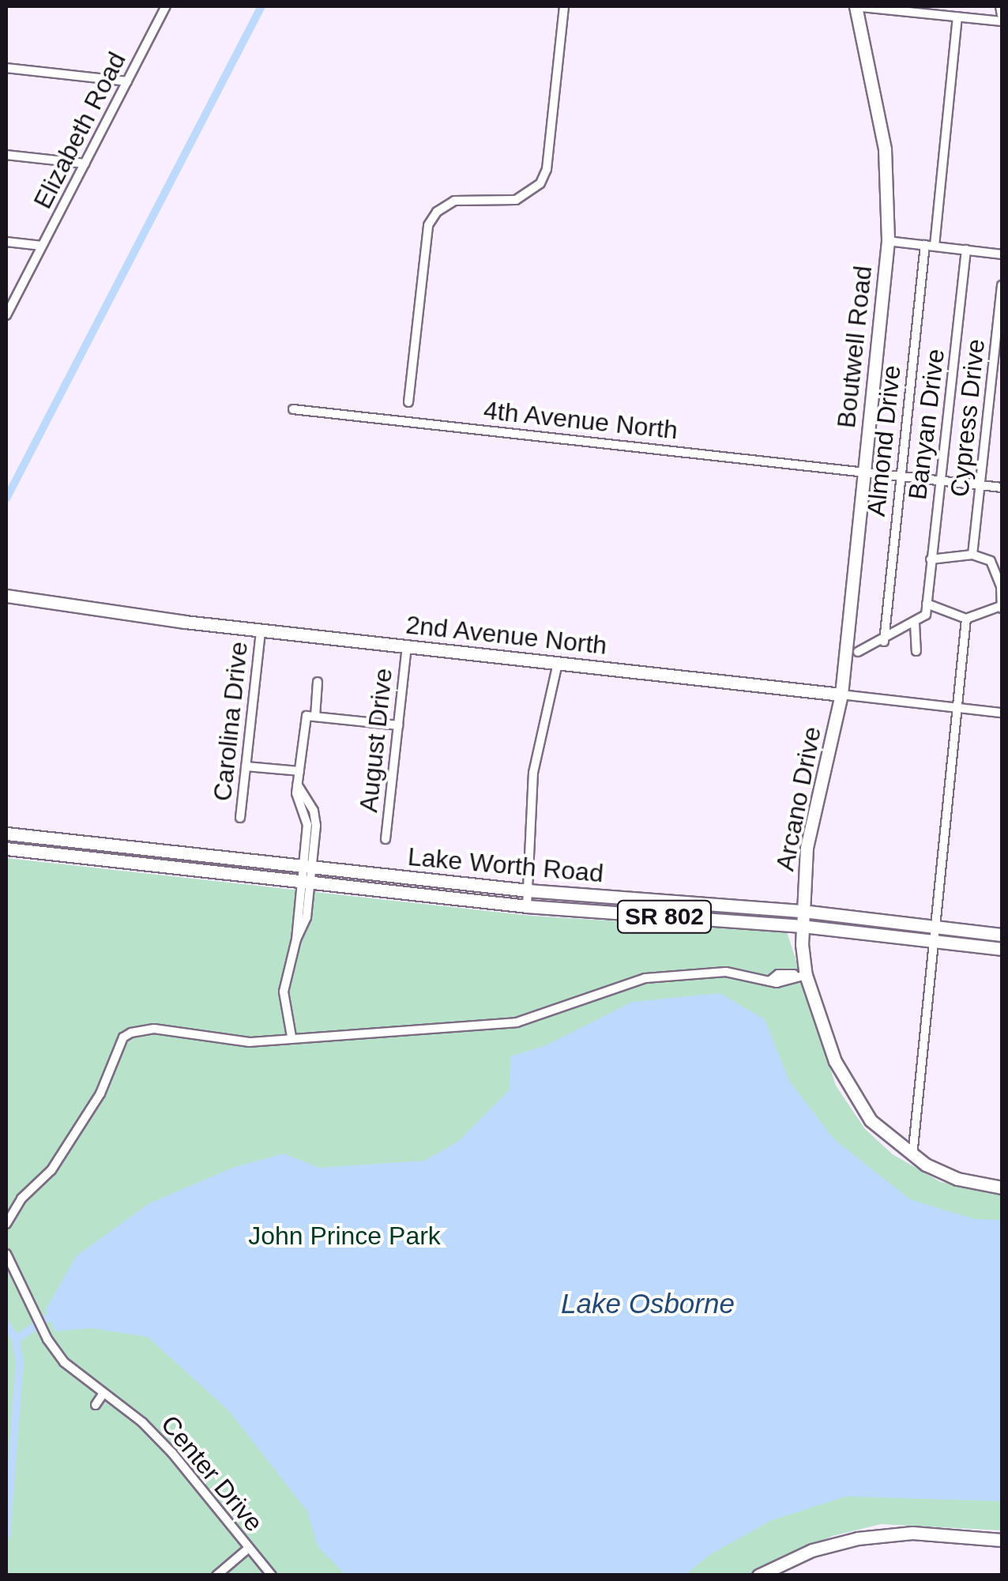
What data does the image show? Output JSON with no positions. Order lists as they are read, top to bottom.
{
  "streets": {
    "street": [
      "Elizabeth Road",
      "Boutwell Road",
      "Cypress Drive",
      "4th Avenue North",
      "Banyan Drive",
      "Almond Drive",
      "2nd Avenue North",
      "Carolina Drive",
      "August Drive",
      "Arcano Drive",
      "Lake Worth Road",
      "SR 802",
      "Center Drive"
    ]
  },
  "crossings": [
    ["Boutwell Road", "4th Avenue North"],
    ["Boutwell Road", "2nd Avenue North"],
    ["Boutwell Road", "Arcano Drive"],
    ["Cypress Drive", "4th Avenue North"],
    ["Cypress Drive", "Banyan Drive"],
    ["4th Avenue North", "Banyan Drive"],
    ["4th Avenue North", "Almond Drive"],
    ["2nd Avenue North", "Carolina Drive"],
    ["2nd Avenue North", "August Drive"],
    ["2nd Avenue North", "Arcano Drive"],
    ["Arcano Drive", "Lake Worth Road"]
  ],
  "water": ["Lake Osborne"],
  "parks": ["John Prince Park"]
}
